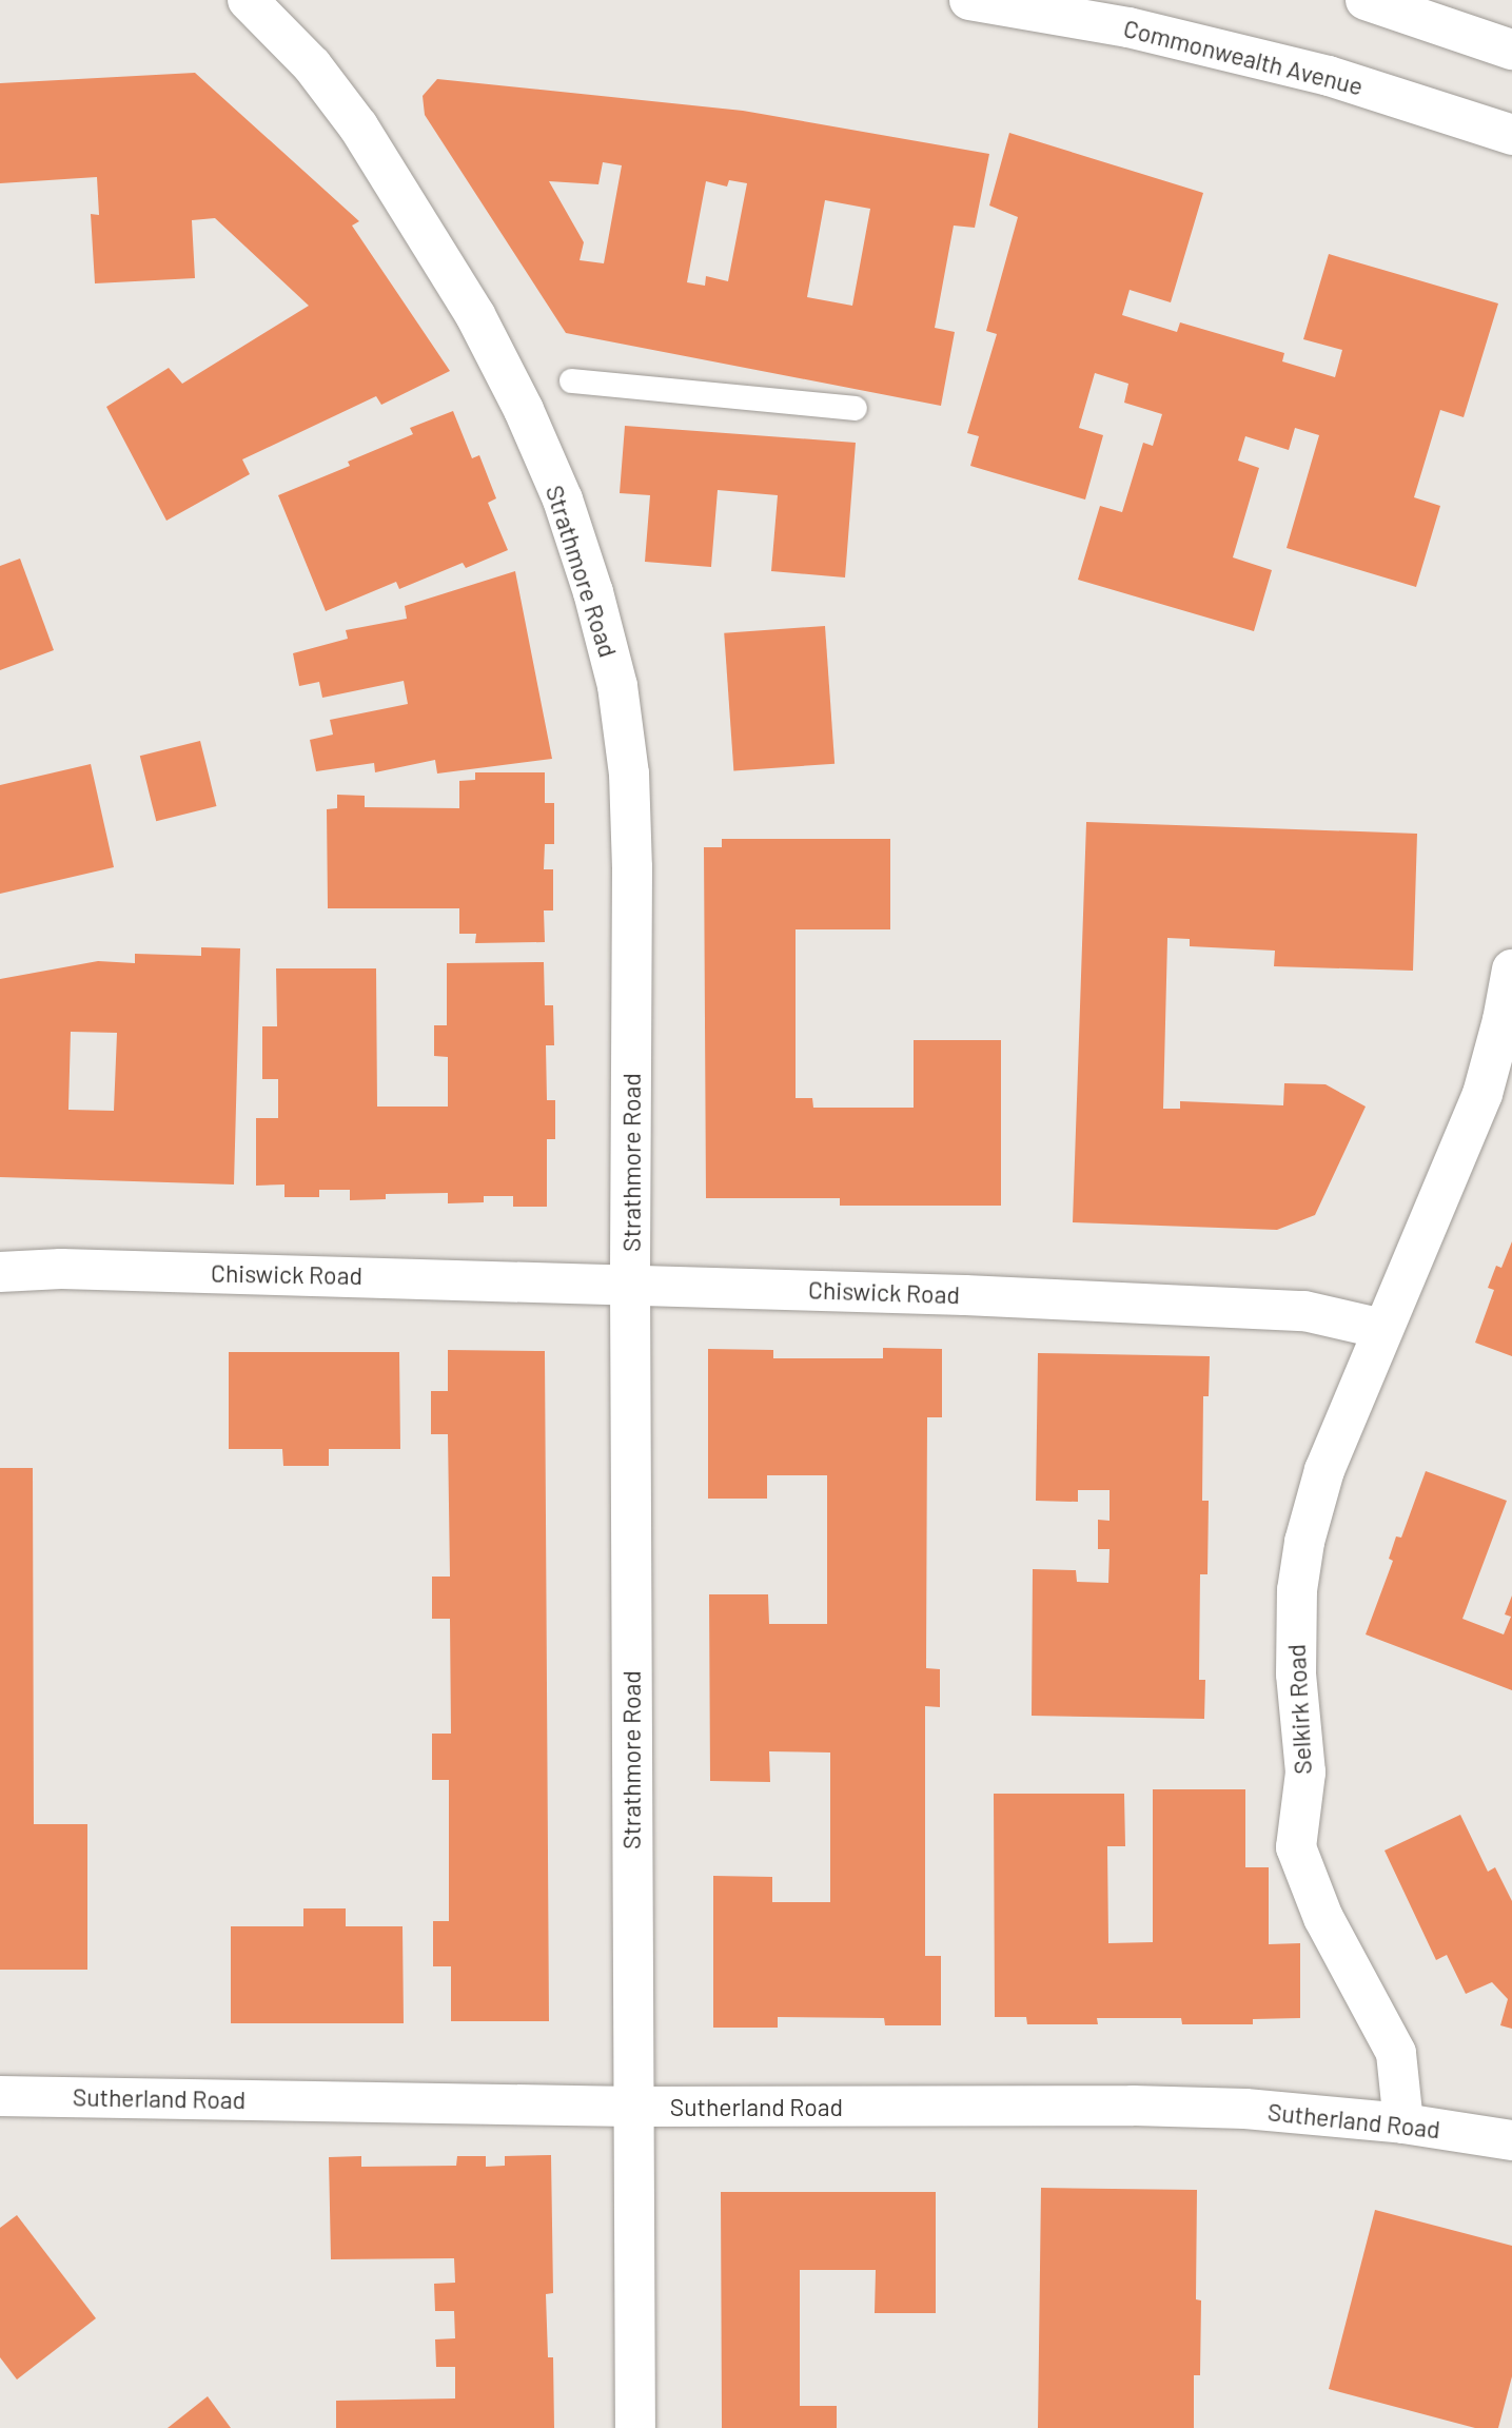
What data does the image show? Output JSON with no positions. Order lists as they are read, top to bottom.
{
  "streets": {
    "street": [
      "Commonwealth Avenue",
      "Strathmore Road",
      "Chiswick Road",
      "Selkirk Road",
      "Sutherland Road"
    ]
  },
  "crossings": [
    ["Strathmore Road", "Chiswick Road"],
    ["Strathmore Road", "Sutherland Road"],
    ["Chiswick Road", "Selkirk Road"],
    ["Selkirk Road", "Sutherland Road"]
  ]
}
